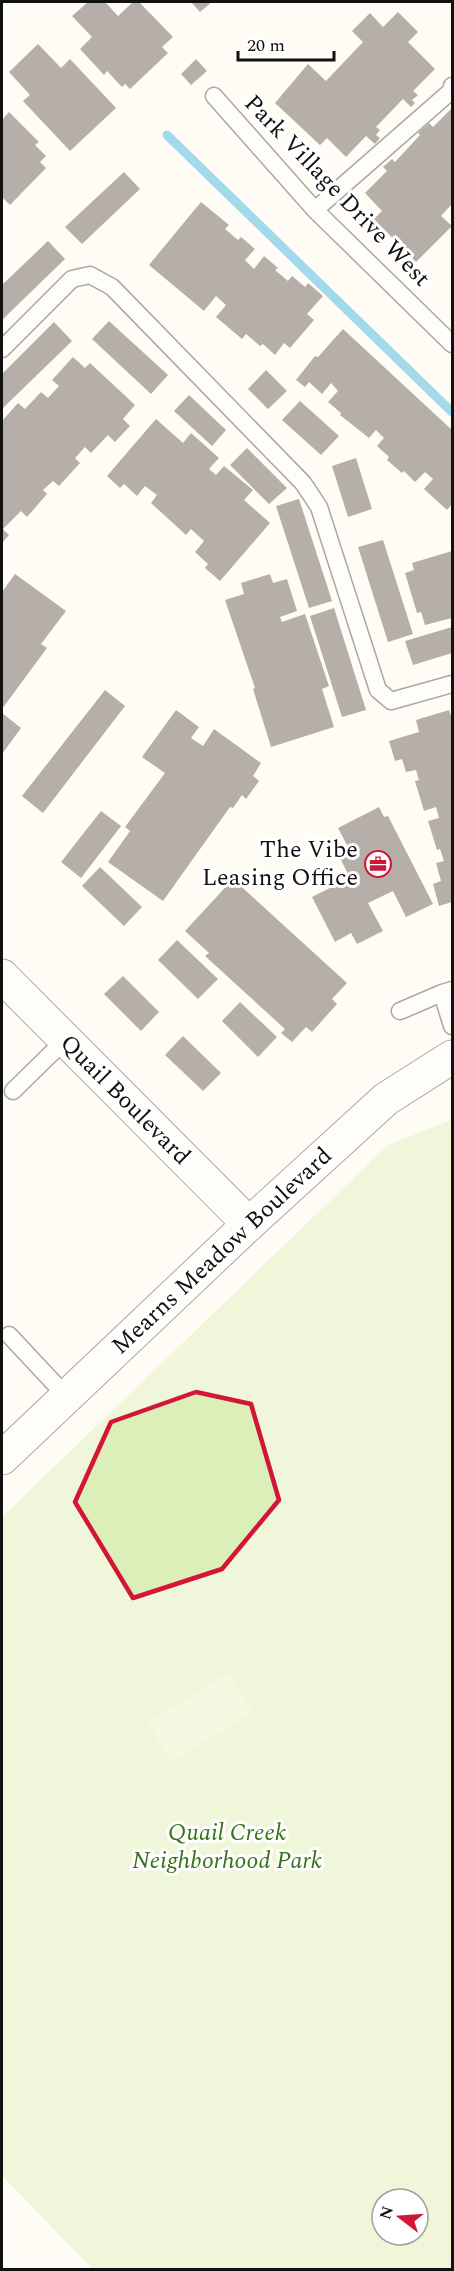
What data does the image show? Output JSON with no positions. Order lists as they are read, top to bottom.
{
  "streets": {
    "street": ["Quail Boulevard", "Mearns Meadow Boulevard"],
    "lane": ["Park Village Drive West"]
  },
  "crossings": [
    ["Quail Boulevard", "Mearns Meadow Boulevard"]
  ],
  "parks": ["Quail Creek Neighborhood Park"],
  "places": {
    "office": ["The Vibe Leasing Office"]
  },
  "scale_bar": "20 m",
  "north": "left"
}
